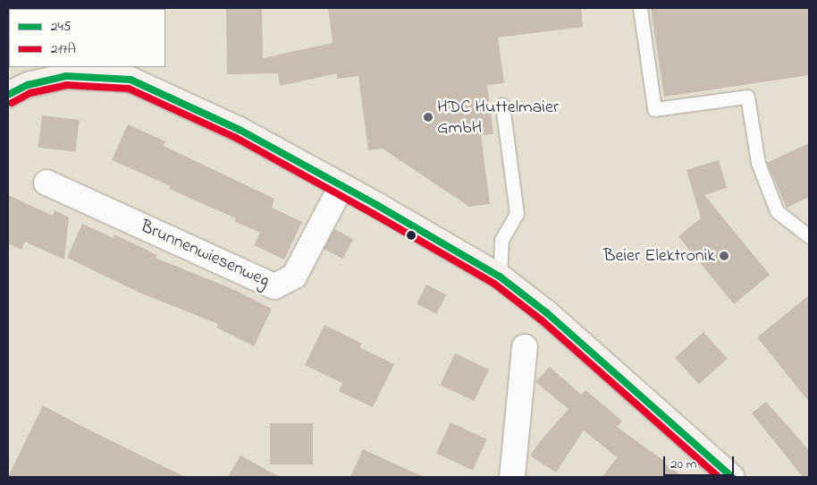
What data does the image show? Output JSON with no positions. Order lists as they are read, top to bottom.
{
  "streets": {
    "street": ["Brunnenwiesenweg"]
  },
  "places": ["HDC Huttelmaier GmbH", "Beier Elektronik"],
  "lines": ["transit line 245", "transit line 217A"],
  "legend": ["245", "217A"],
  "scale_bar": "20 m"
}
